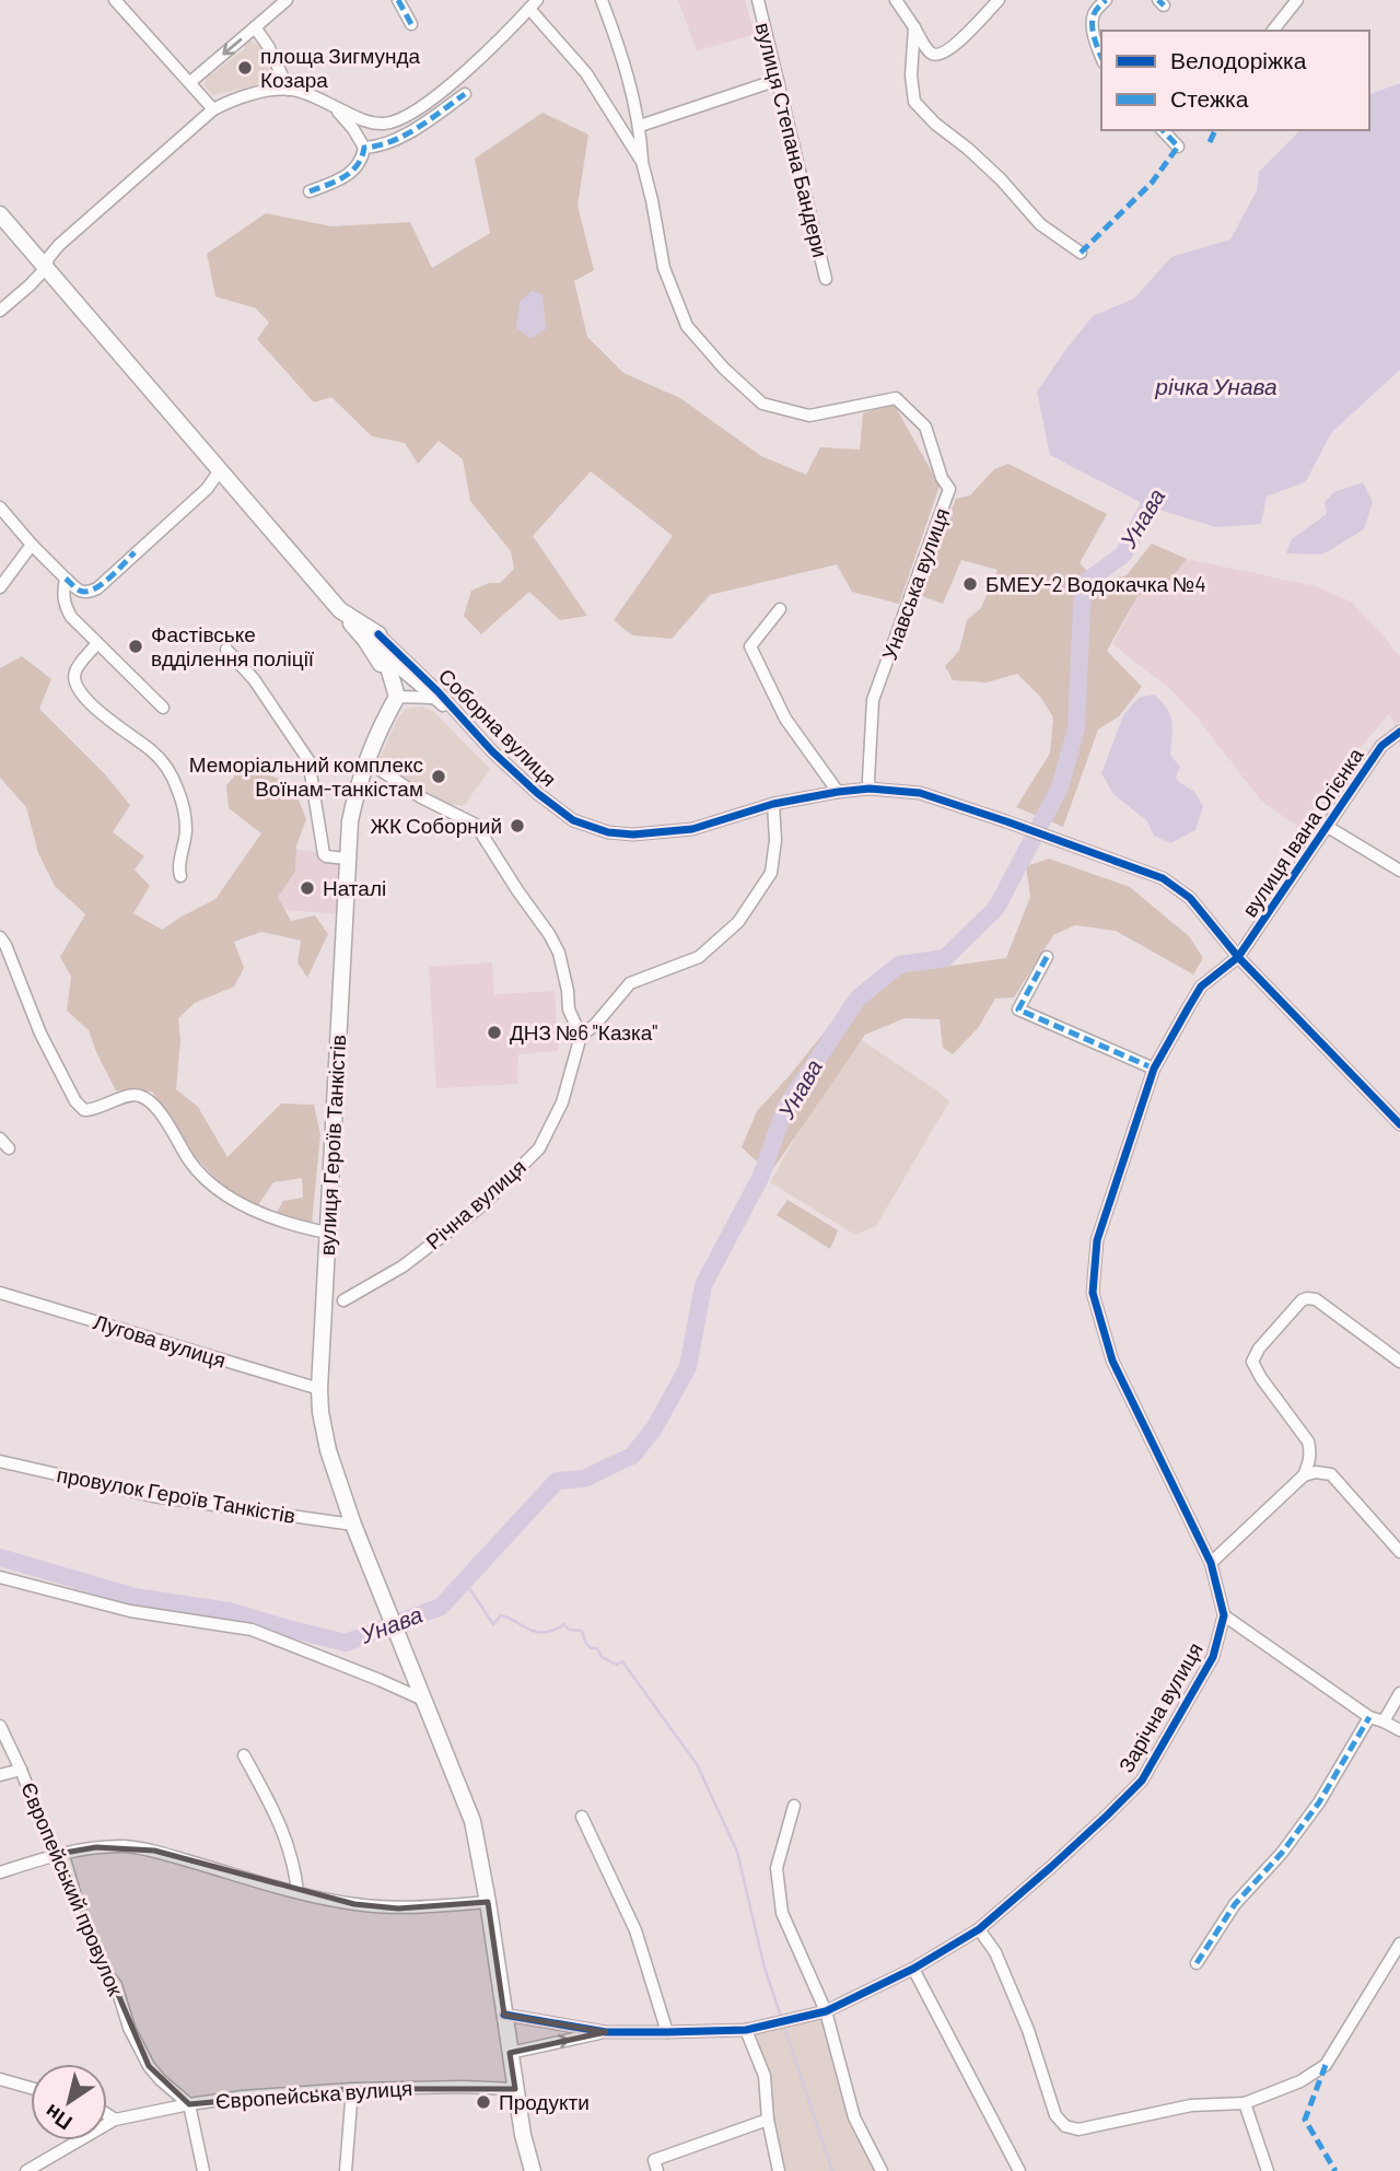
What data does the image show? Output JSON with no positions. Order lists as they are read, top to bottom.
{
  "streets": {
    "main road": ["Соборна вулиця", "вулиця Героїв Танкістів"],
    "street": [
      "вулиця Степана Бандери",
      "Унавська вулиця",
      "вулиця Івана Огієнка",
      "Річна вулиця",
      "Лугова вулиця",
      "провулок Героїв Танкістів",
      "Зарічна вулиця",
      "Європейський провулок",
      "Європейська вулиця"
    ]
  },
  "crossings": [
    ["Унавська вулиця", "Соборна вулиця"],
    ["Соборна вулиця", "вулиця Івана Огієнка"],
    ["Соборна вулиця", "вулиця Героїв Танкістів"],
    ["Соборна вулиця", "Зарічна вулиця"],
    ["вулиця Івана Огієнка", "Зарічна вулиця"],
    ["вулиця Героїв Танкістів", "Лугова вулиця"],
    ["вулиця Героїв Танкістів", "провулок Героїв Танкістів"],
    ["вулиця Героїв Танкістів", "Зарічна вулиця"],
    ["вулиця Героїв Танкістів", "Європейська вулиця"],
    ["Європейський провулок", "Європейська вулиця"]
  ],
  "water": ["річка Унава", "Унава"],
  "places": [
    "площа Зигмунда Козара",
    "БМЕУ-2 Водокачка №4",
    "Фастівське вдділення поліції",
    "Меморіальний комплекс Воїнам-танкістам",
    "ЖК Соборний",
    "Наталі",
    "ДНЗ №6 \"Казка\"",
    "Продукти"
  ],
  "legend": ["Велодоріжка", "Стежка"],
  "north": "bottom left"
}
